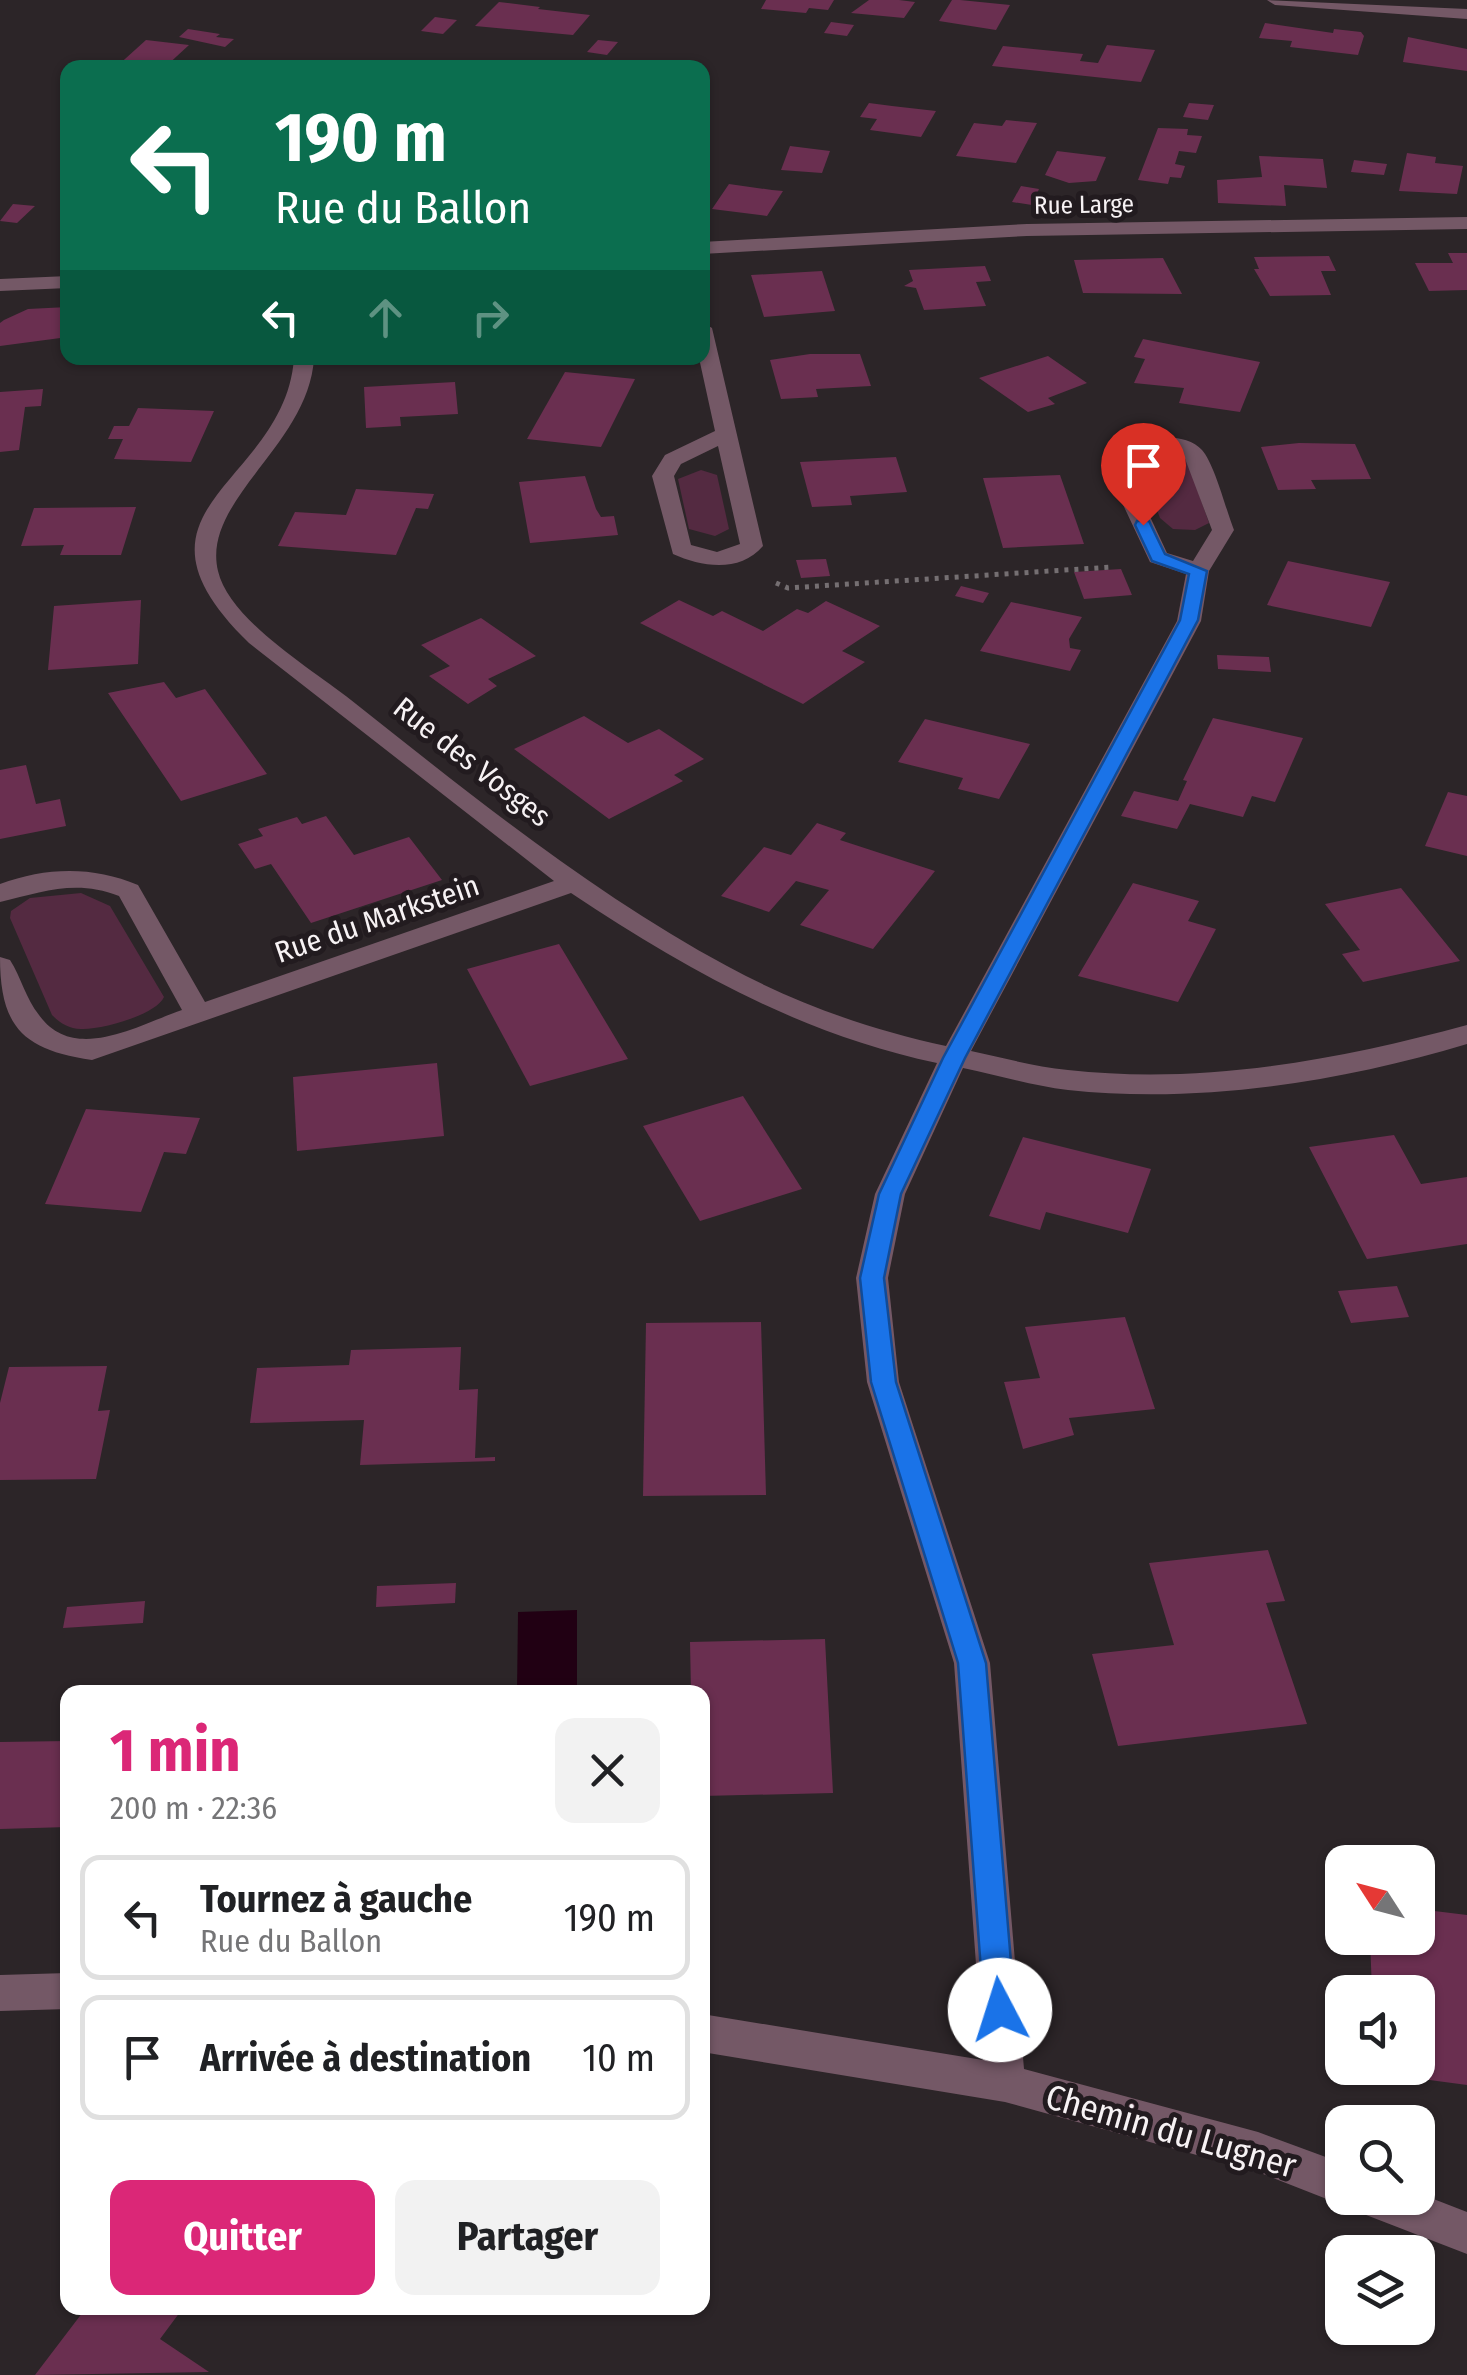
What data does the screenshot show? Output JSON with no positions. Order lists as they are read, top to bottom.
{
  "streets": {
    "street": [
      "Rue Large",
      "Rue des Vosges",
      "Rue du Markstein",
      "Chemin du Lugner"
    ]
  },
  "crossings": [
    ["Rue des Vosges", "Rue du Markstein"]
  ],
  "north": "top left",
  "page": {
    "turn": ["190 m", "Rue du Ballon"],
    "heading": ["1 min", "200 m · 22:36"],
    "list": [
      {
        "name": "Tournez à gauche",
        "note": "Rue du Ballon",
        "value": "190 m"
      },
      {
        "name": "Arrivée à destination",
        "value": "10 m"
      }
    ],
    "buttons": ["Quitter", "Partager"]
  }
}
